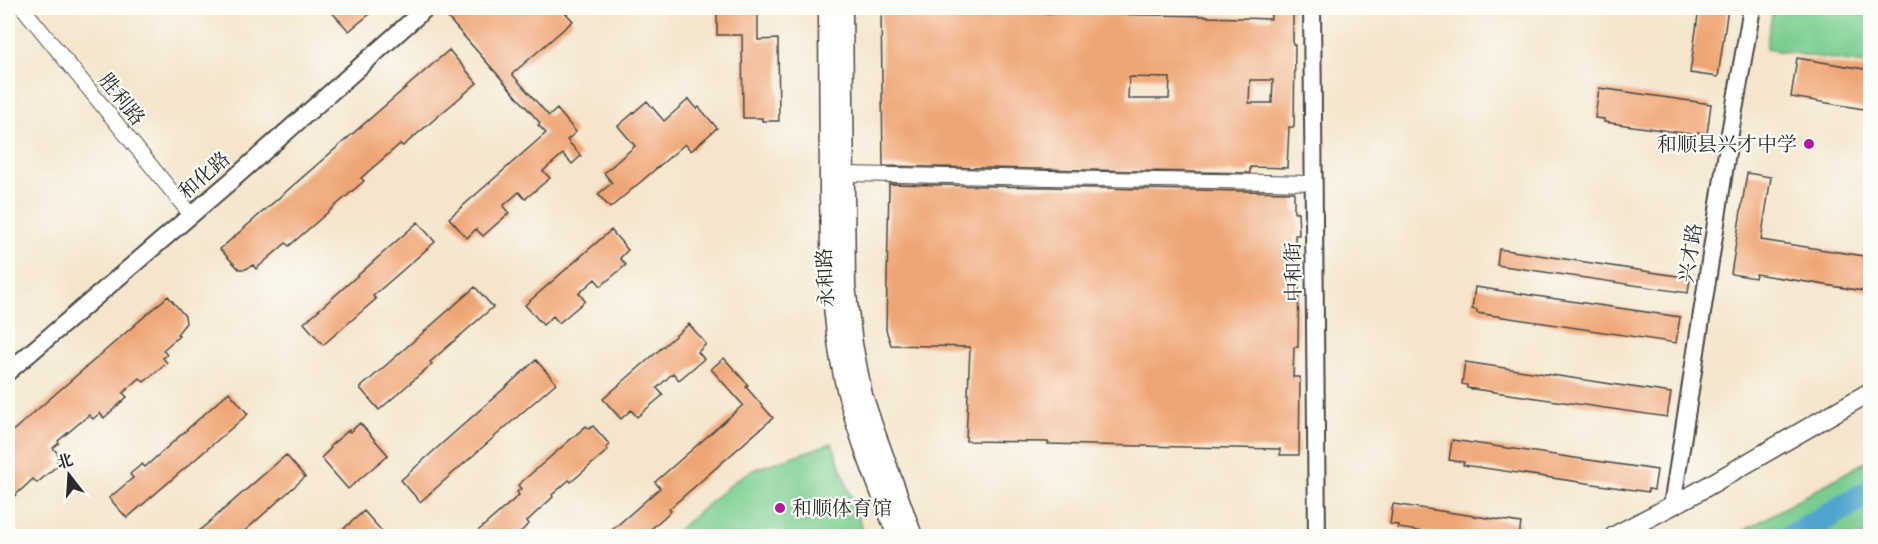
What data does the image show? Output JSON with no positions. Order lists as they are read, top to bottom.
{
  "streets": {
    "main road": ["永和路"],
    "street": [
      "胜利路",
      "和化路",
      "兴才路",
      "中和街"
    ]
  },
  "crossings": [
    ["胜利路", "和化路"]
  ],
  "places": ["和顺县兴才中学", "和顺体育馆"],
  "north": "top"
}
